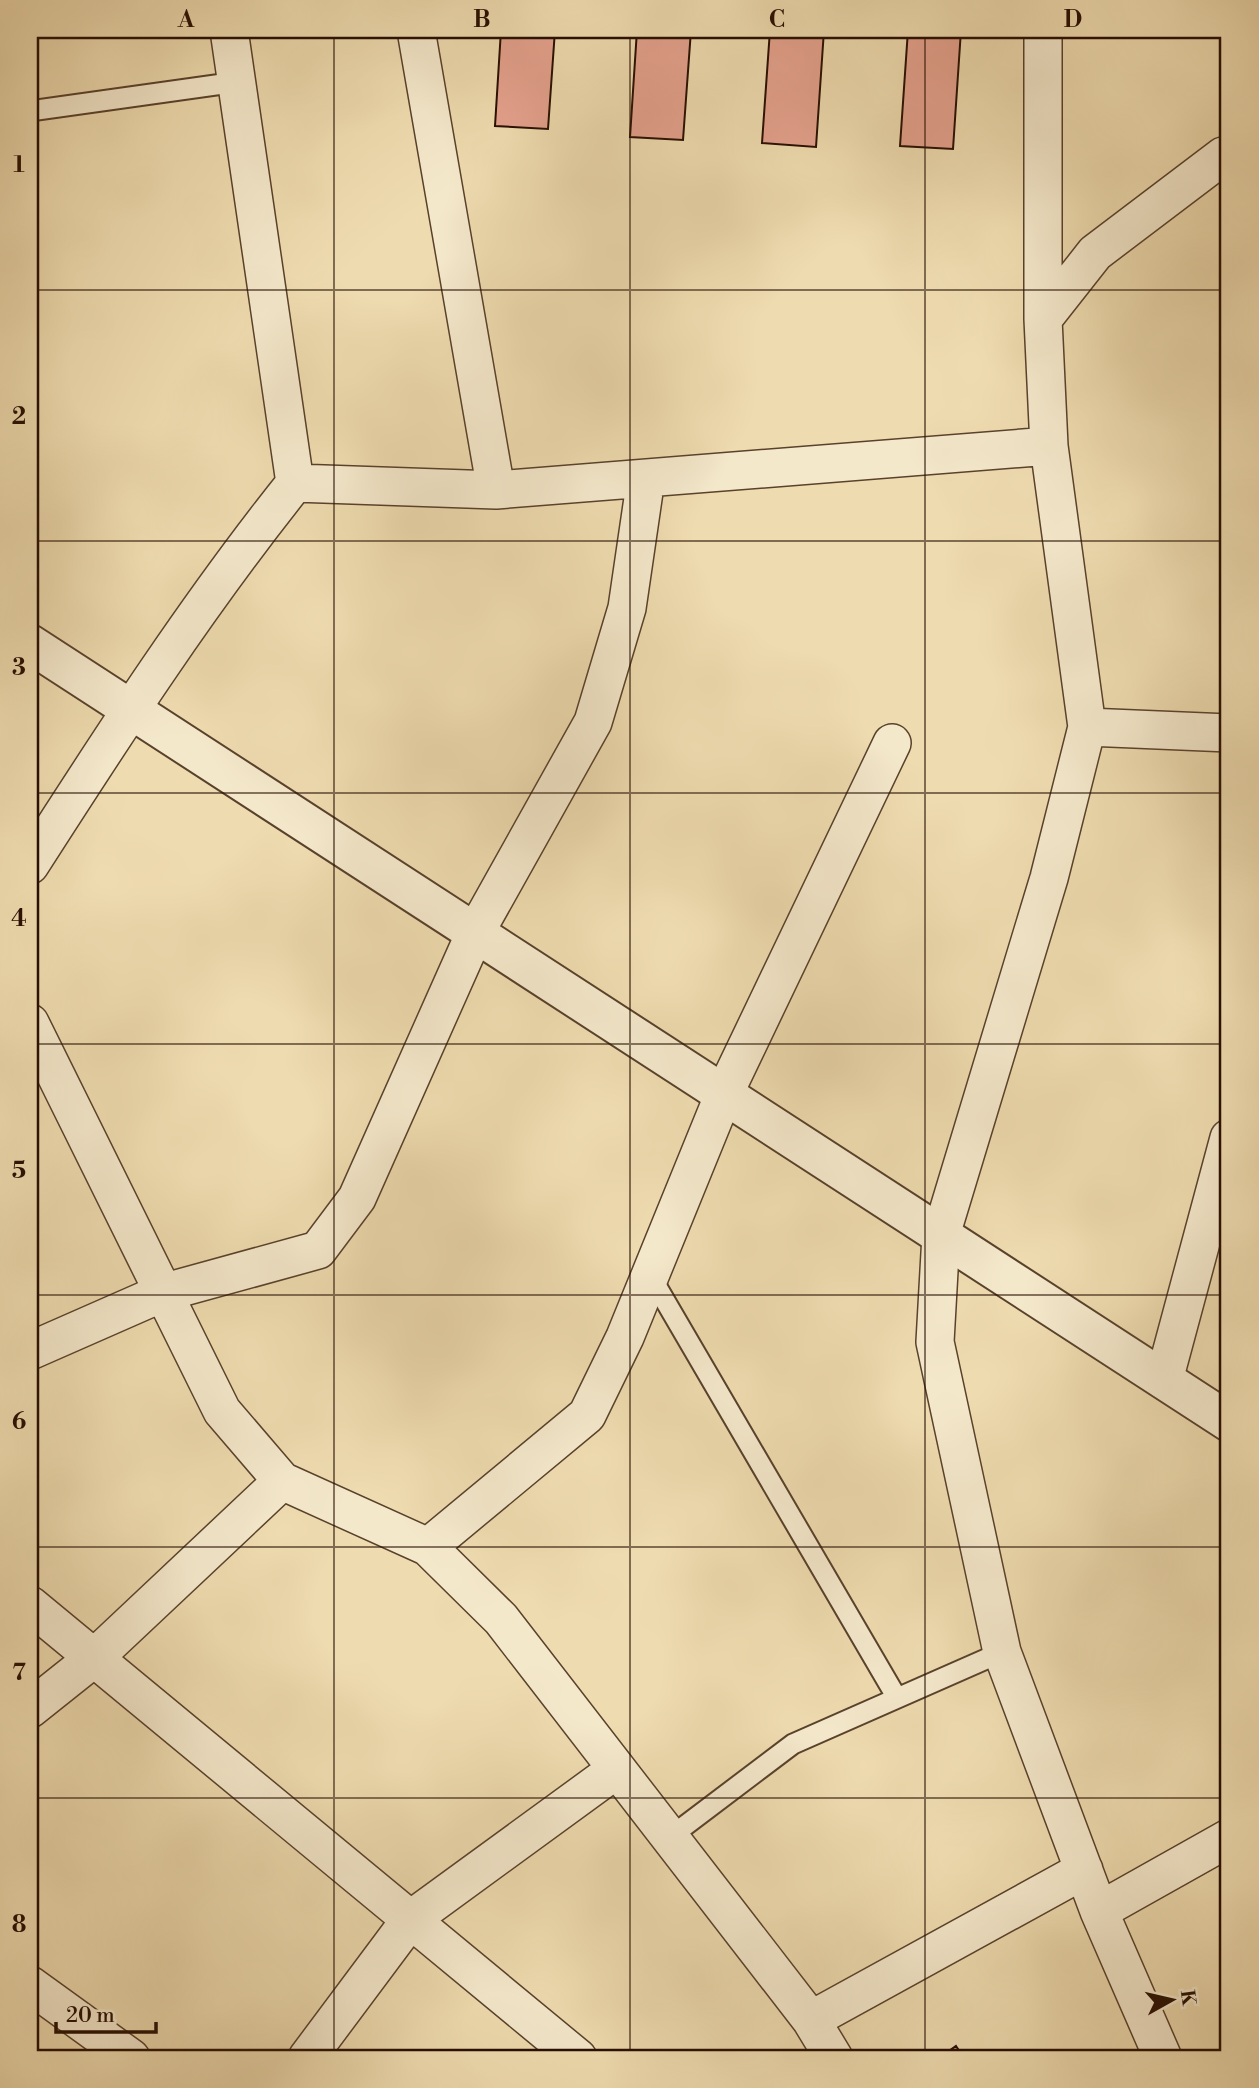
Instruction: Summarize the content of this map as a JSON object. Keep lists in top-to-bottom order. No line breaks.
{"scale_bar":"20 m","north":"right","grid":{"columns":["A","B","C","D"],"rows":["1","2","3","4","5","6","7","8"]}}
